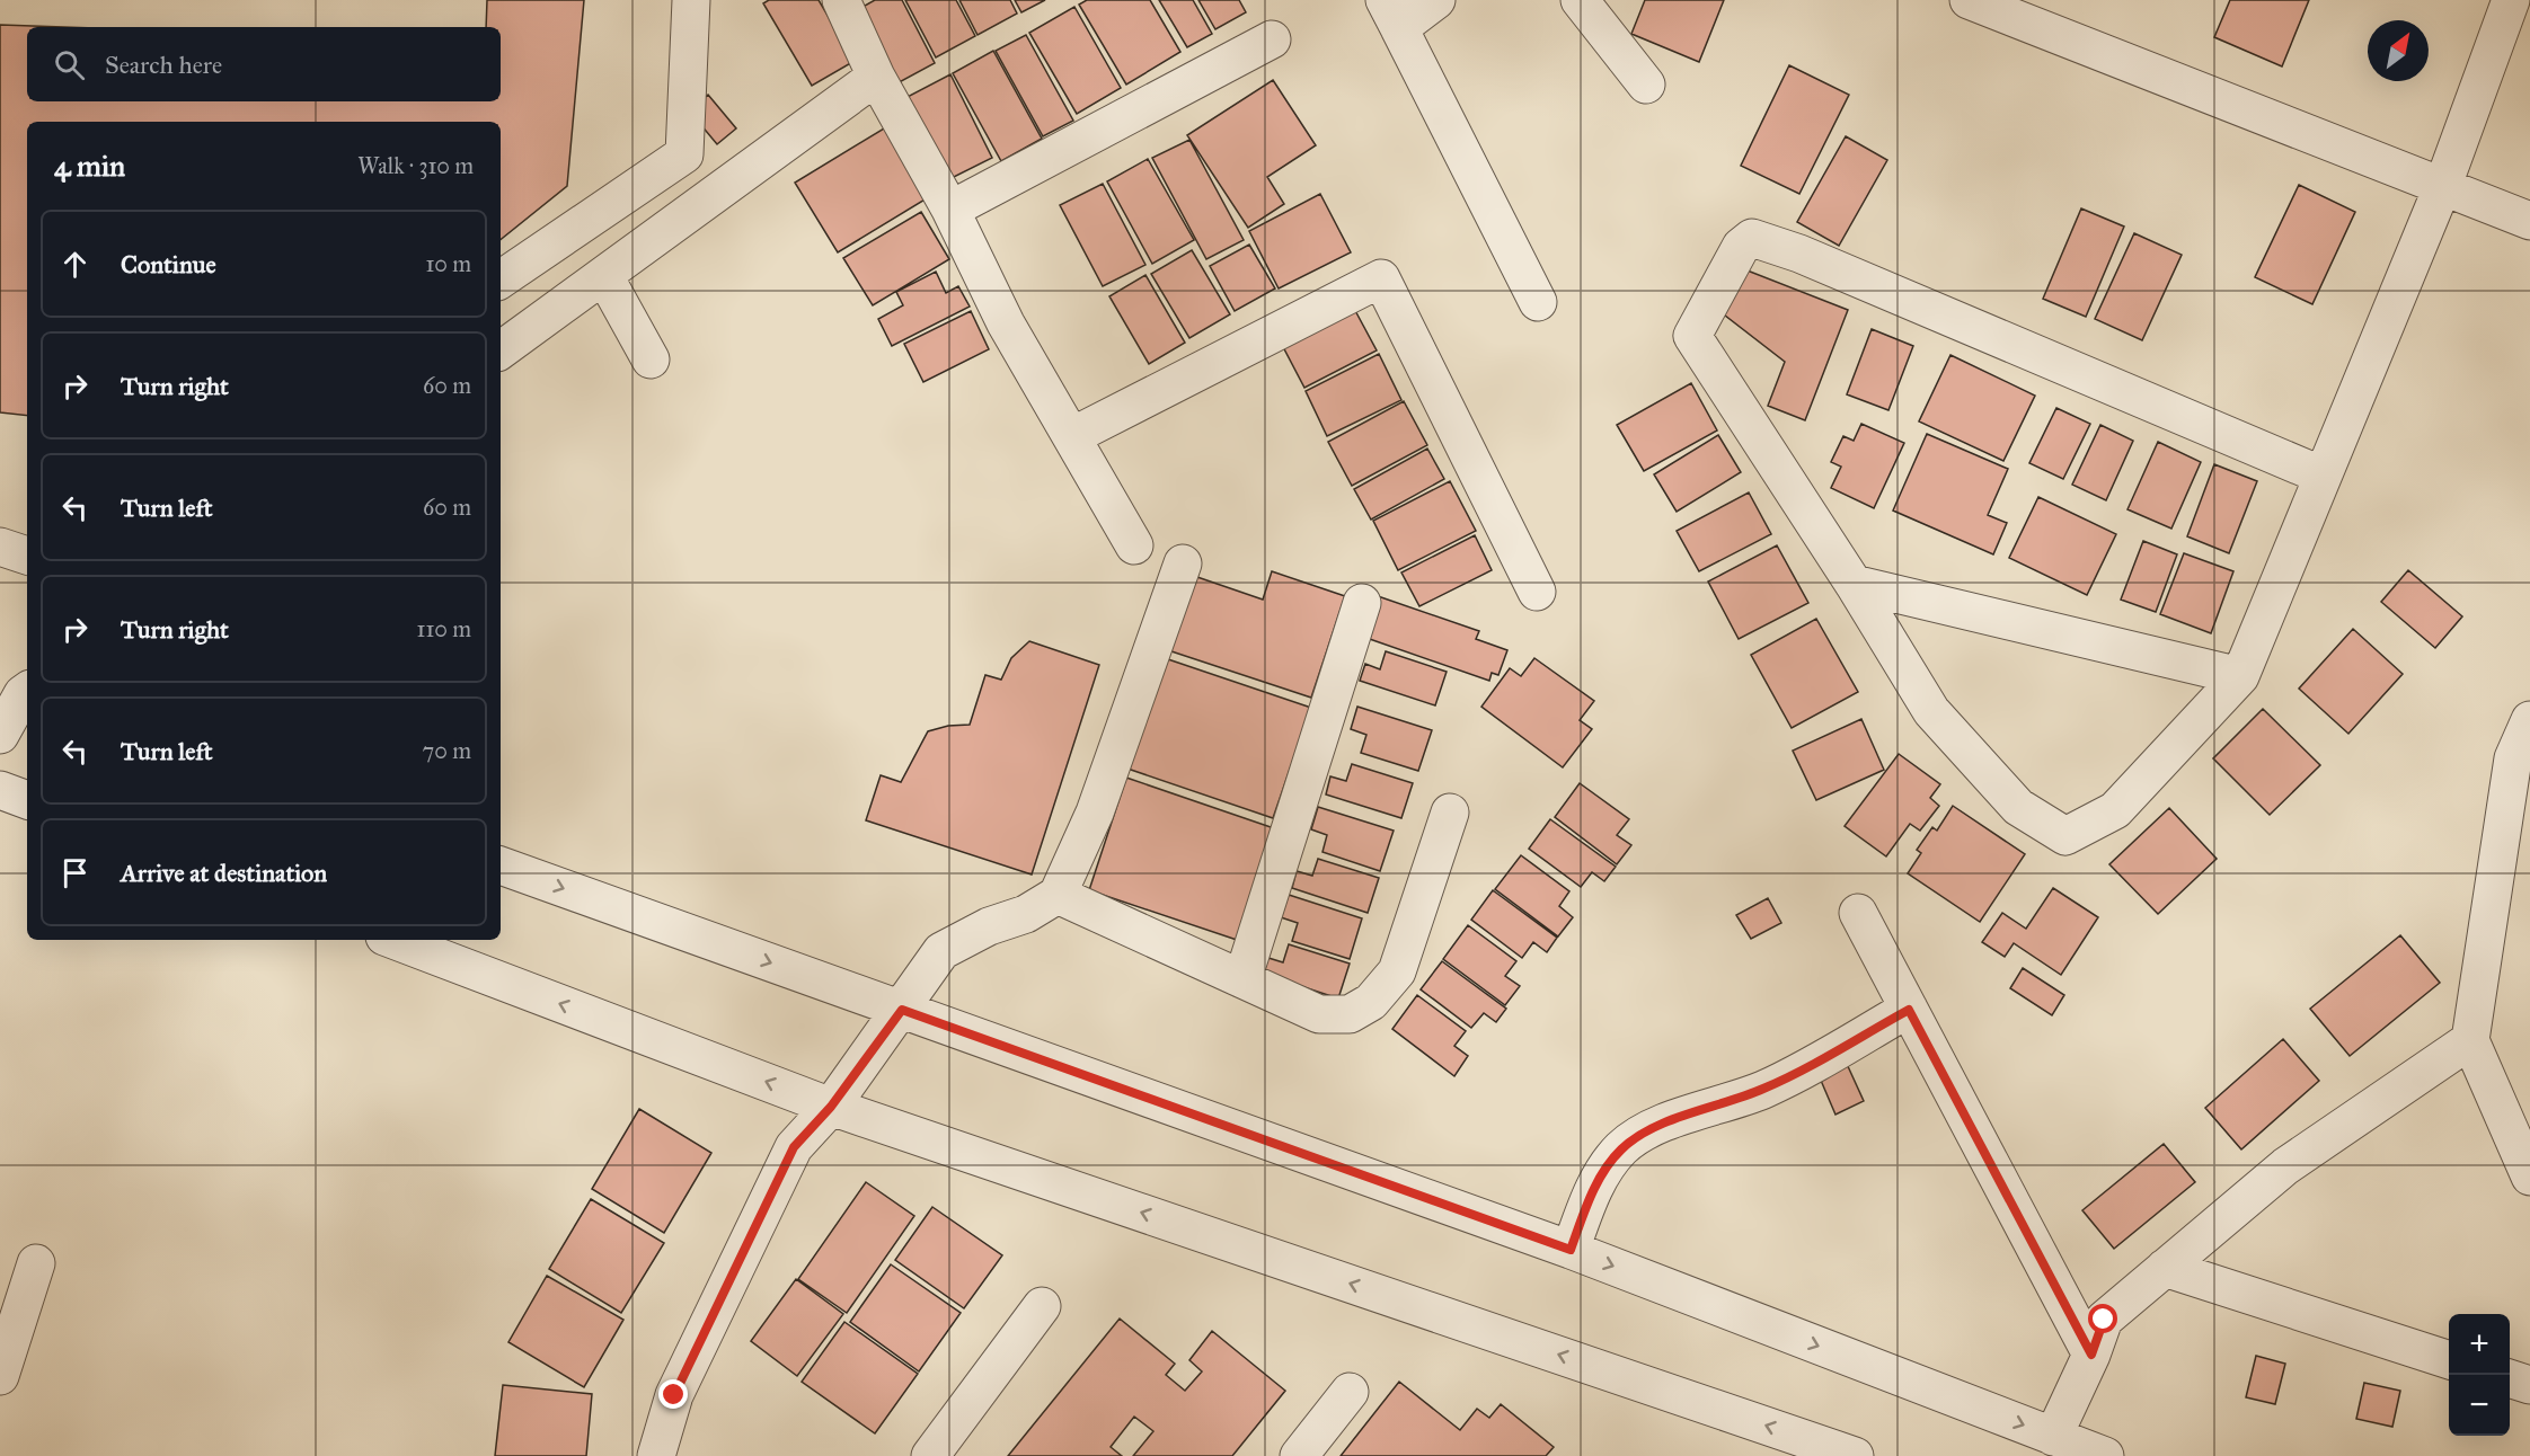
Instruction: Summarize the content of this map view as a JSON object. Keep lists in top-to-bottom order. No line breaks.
{"north":"top right","page":{"search":"Search here","heading":["4 min","Walk · 310 m"],"list":[["Continue","10 m"],["Turn right","60 m"],["Turn left","60 m"],["Turn right","110 m"],["Turn left","70 m"],"Arrive at destination"],"map_buttons":["+","−"]}}
